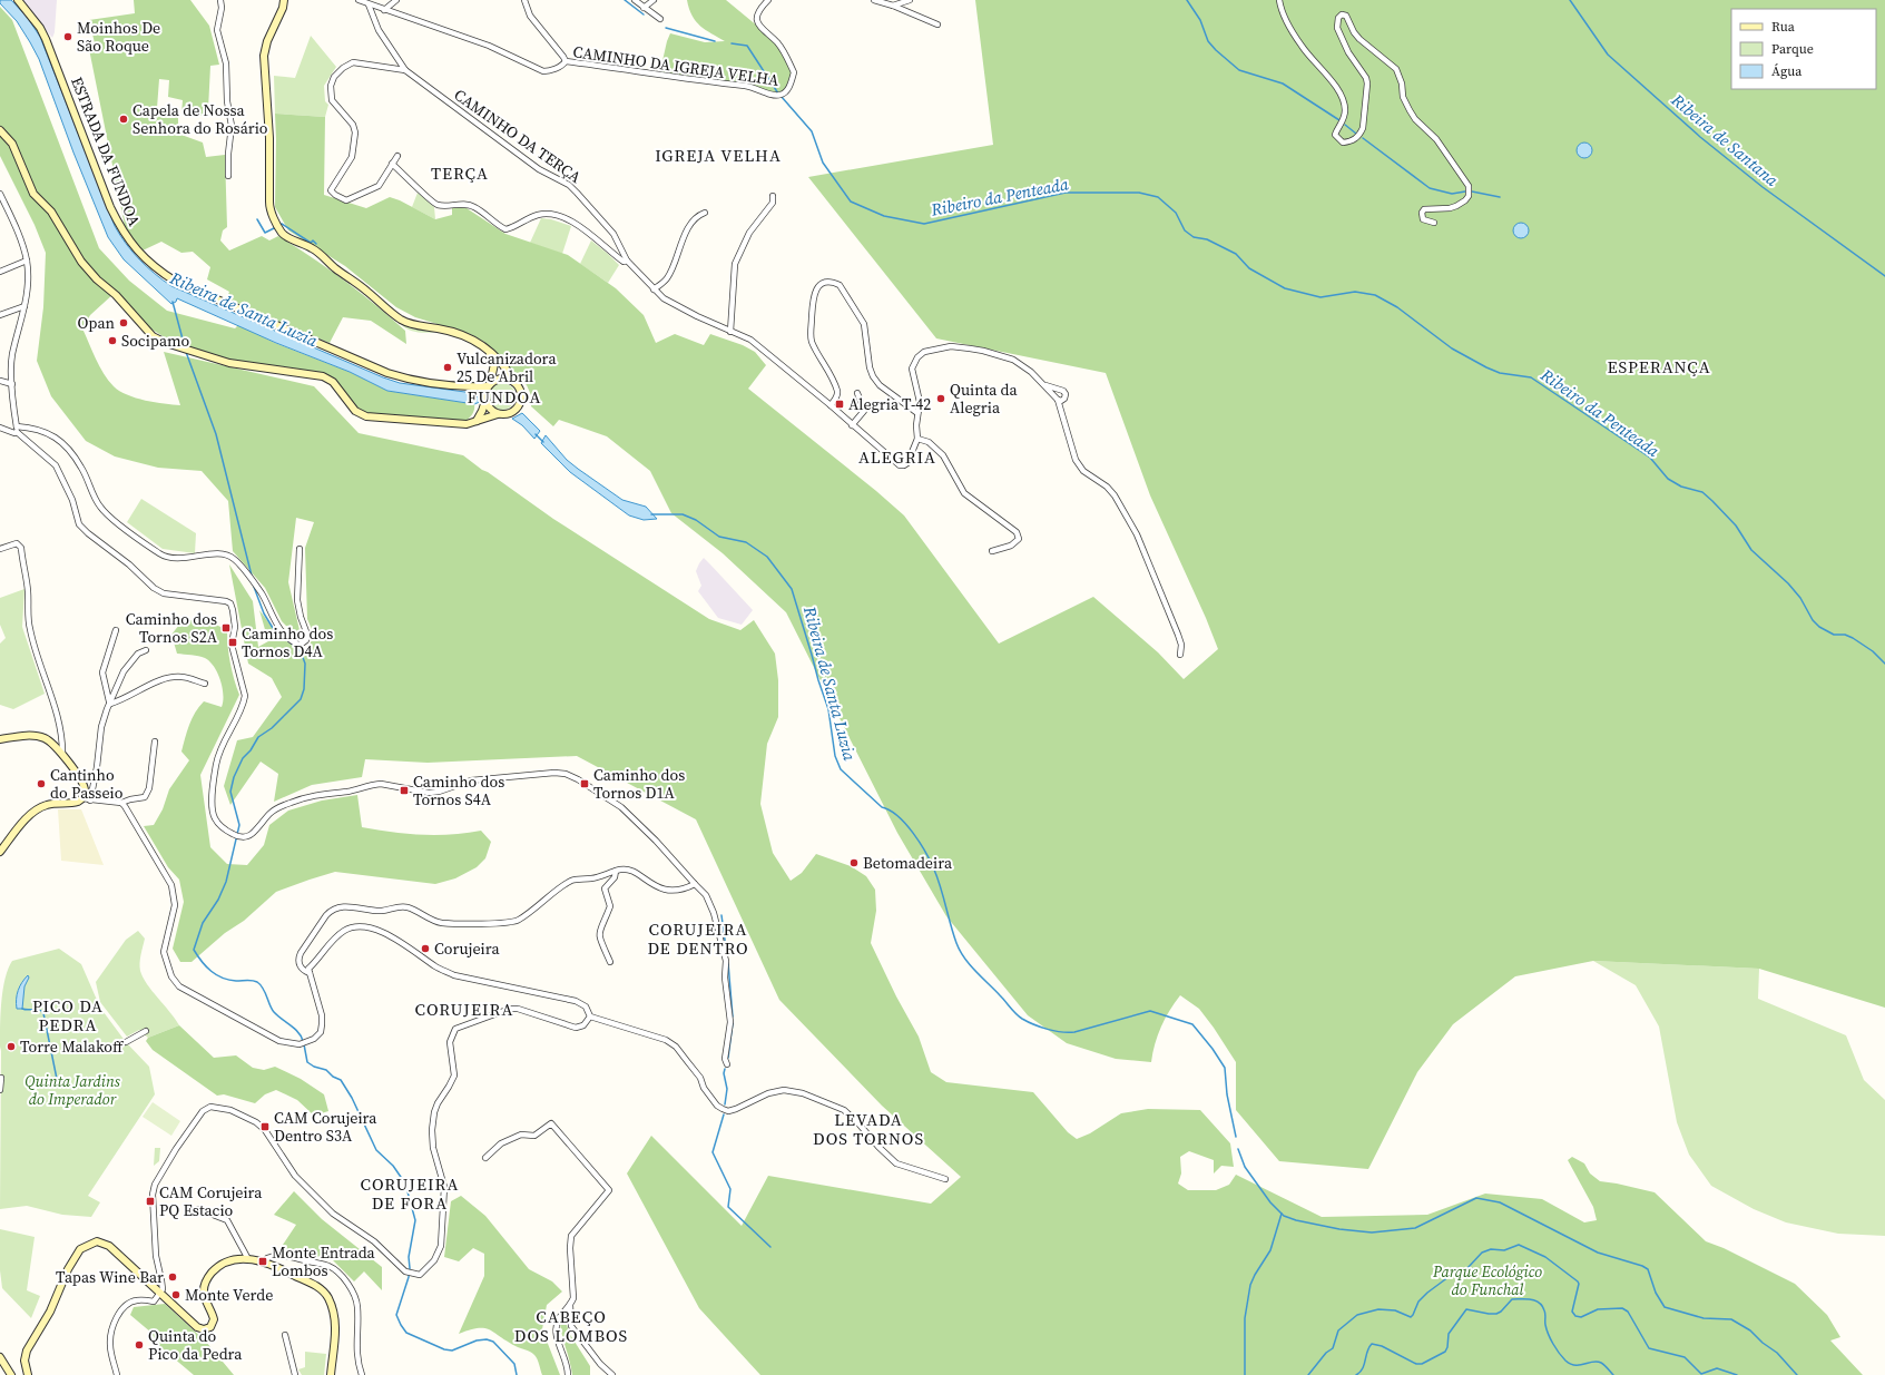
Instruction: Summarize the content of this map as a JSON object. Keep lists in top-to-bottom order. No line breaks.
{"streets":{"main road":["ESTRADA DA FUNDOA"],"street":["CAMINHO DA IGREJA VELHA","CAMINHO DA TERÇA"]},"crossings":[["CAMINHO DA IGREJA VELHA","CAMINHO DA TERÇA"]],"districts":["IGREJA VELHA","TERÇA","ESPERANÇA","FUNDOA","ALEGRIA","CORUJEIRA DE DENTRO","PICO DA PEDRA","CORUJEIRA","LEVADA DOS TORNOS","CORUJEIRA DE FORA","CABEÇO DOS LOMBOS"],"water":["Ribeira de Santana","Ribeiro da Penteada","Ribeira de Santa Luzia"],"parks":["Quinta Jardins do Imperador","Parque Ecológico do Funchal"],"places":{"other":["Moinhos De São Roque","Capela de Nossa Senhora do Rosário","Opan","Socipamo","Vulcanizadora 25 De Abril","Quinta da Alegria","Cantinho do Passeio","Betomadeira","Corujeira","Torre Malakoff","Tapas Wine Bar","Monte Verde","Quinta do Pico da Pedra"],"transit":["Alegria T-42","Caminho dos Tornos S2A","Caminho dos Tornos D4A","Caminho dos Tornos D1A","Caminho dos Tornos S4A","CAM Corujeira Dentro S3A","CAM Corujeira PQ Estacio","Monte Entrada Lombos"]},"legend":["Rua","Parque","Água"]}
